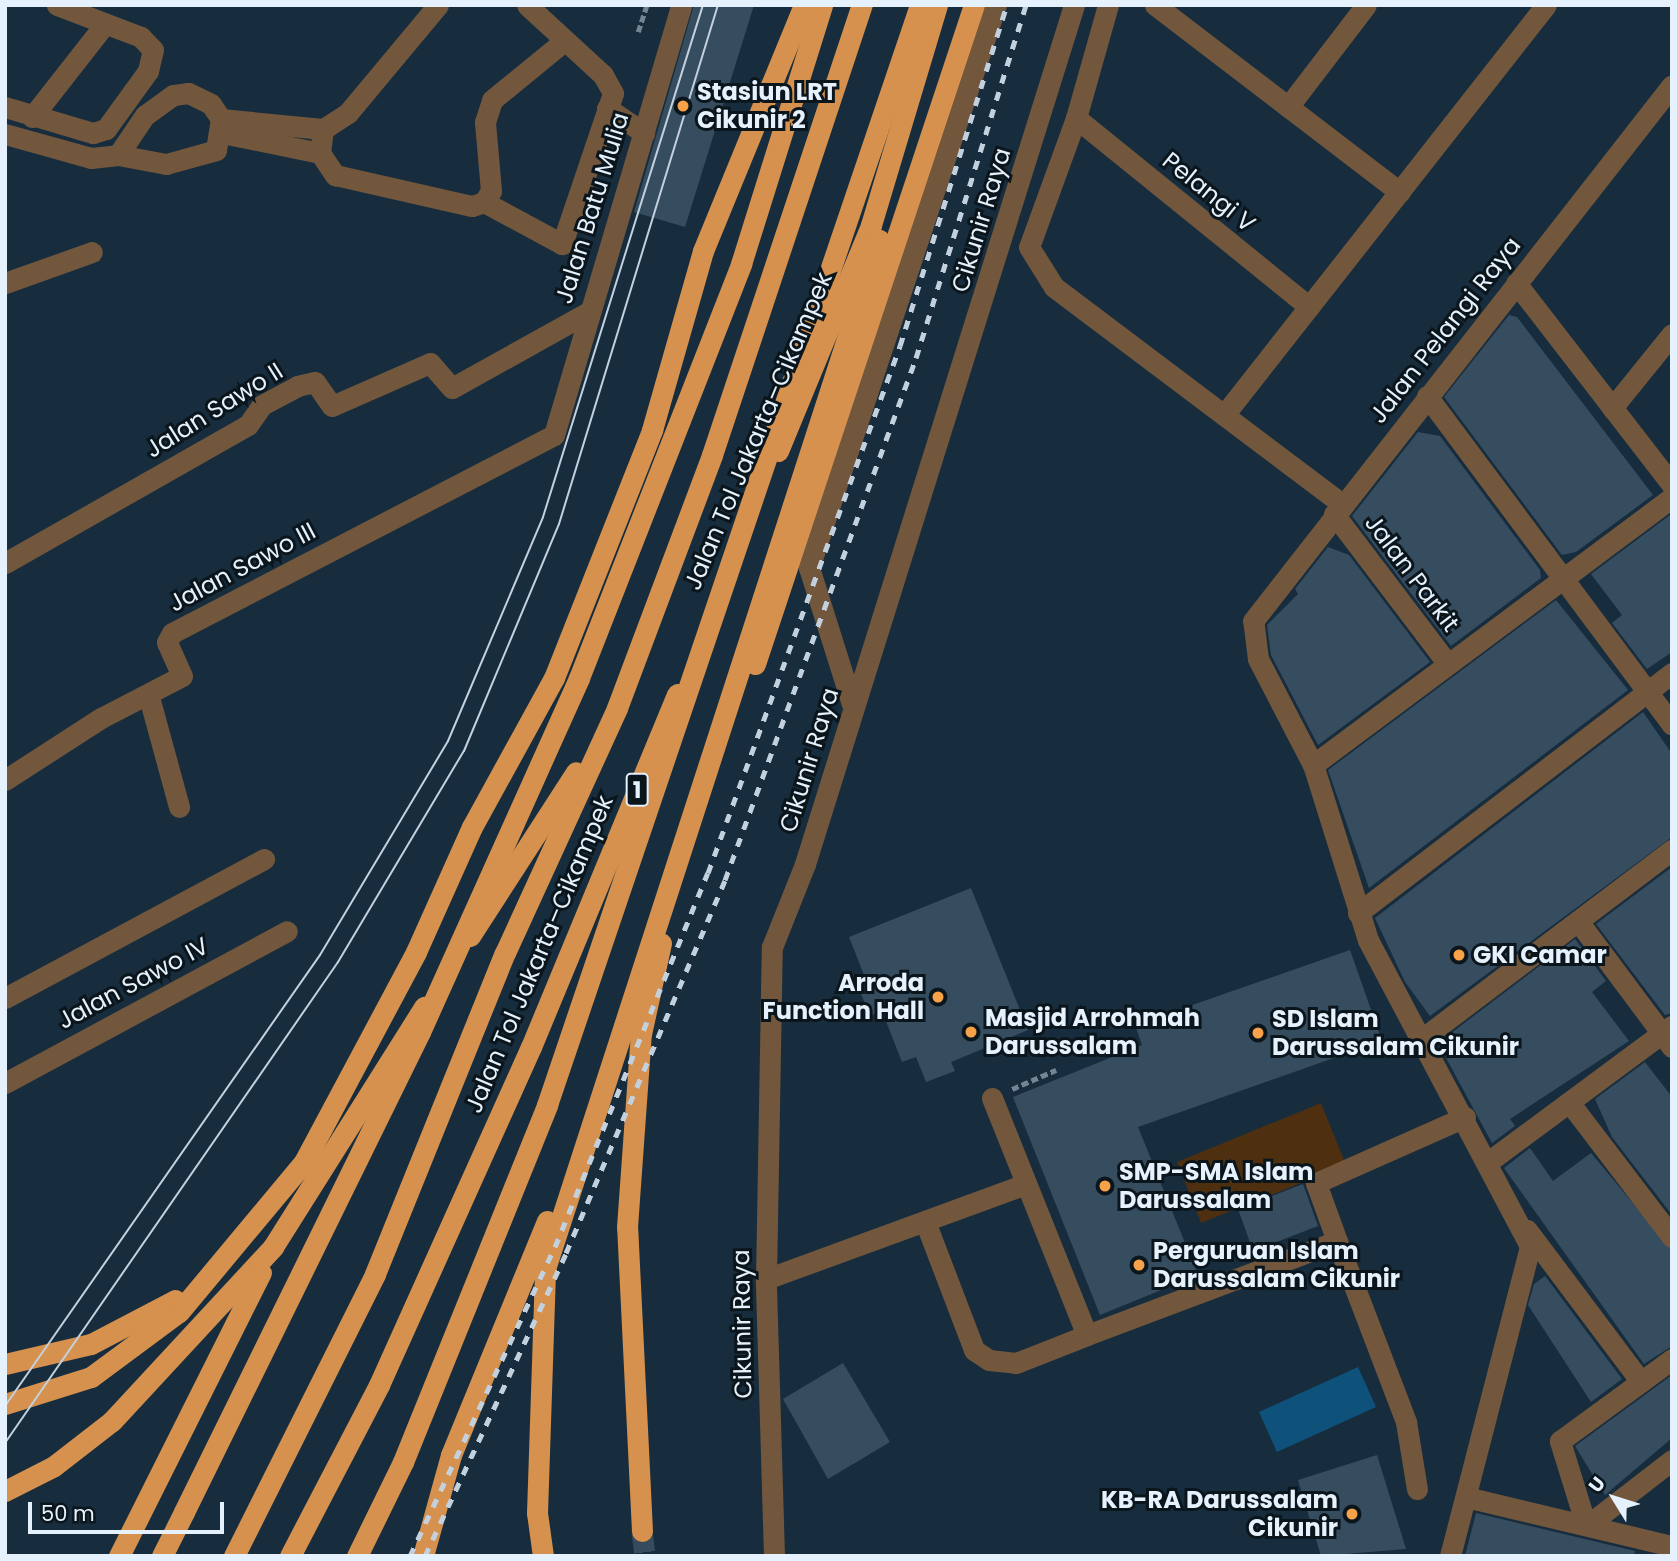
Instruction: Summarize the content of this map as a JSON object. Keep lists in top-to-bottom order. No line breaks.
{"streets":{"highway":["Jalan Tol Jakarta–Cikampek","1"],"street":["Pelangi V","Jalan Batu Mulia","Cikunir Raya","Jalan Pelangi Raya","Jalan Sawo II","Jalan Sawo III","Jalan Parkit","Jalan Sawo IV"]},"crossings":[["Pelangi V","Jalan Parkit"],["Jalan Batu Mulia","Jalan Sawo II"],["Jalan Batu Mulia","Jalan Sawo III"],["Jalan Pelangi Raya","Jalan Parkit"]],"places":["Stasiun LRT Cikunir 2","GKI Camar","Arroda Function Hall","Masjid Arrohmah Darussalam","SD Islam Darussalam Cikunir","SMP-SMA Islam Darussalam","Perguruan Islam Darussalam Cikunir","KB-RA Darussalam Cikunir"],"scale_bar":"50 m","north":"top left"}
